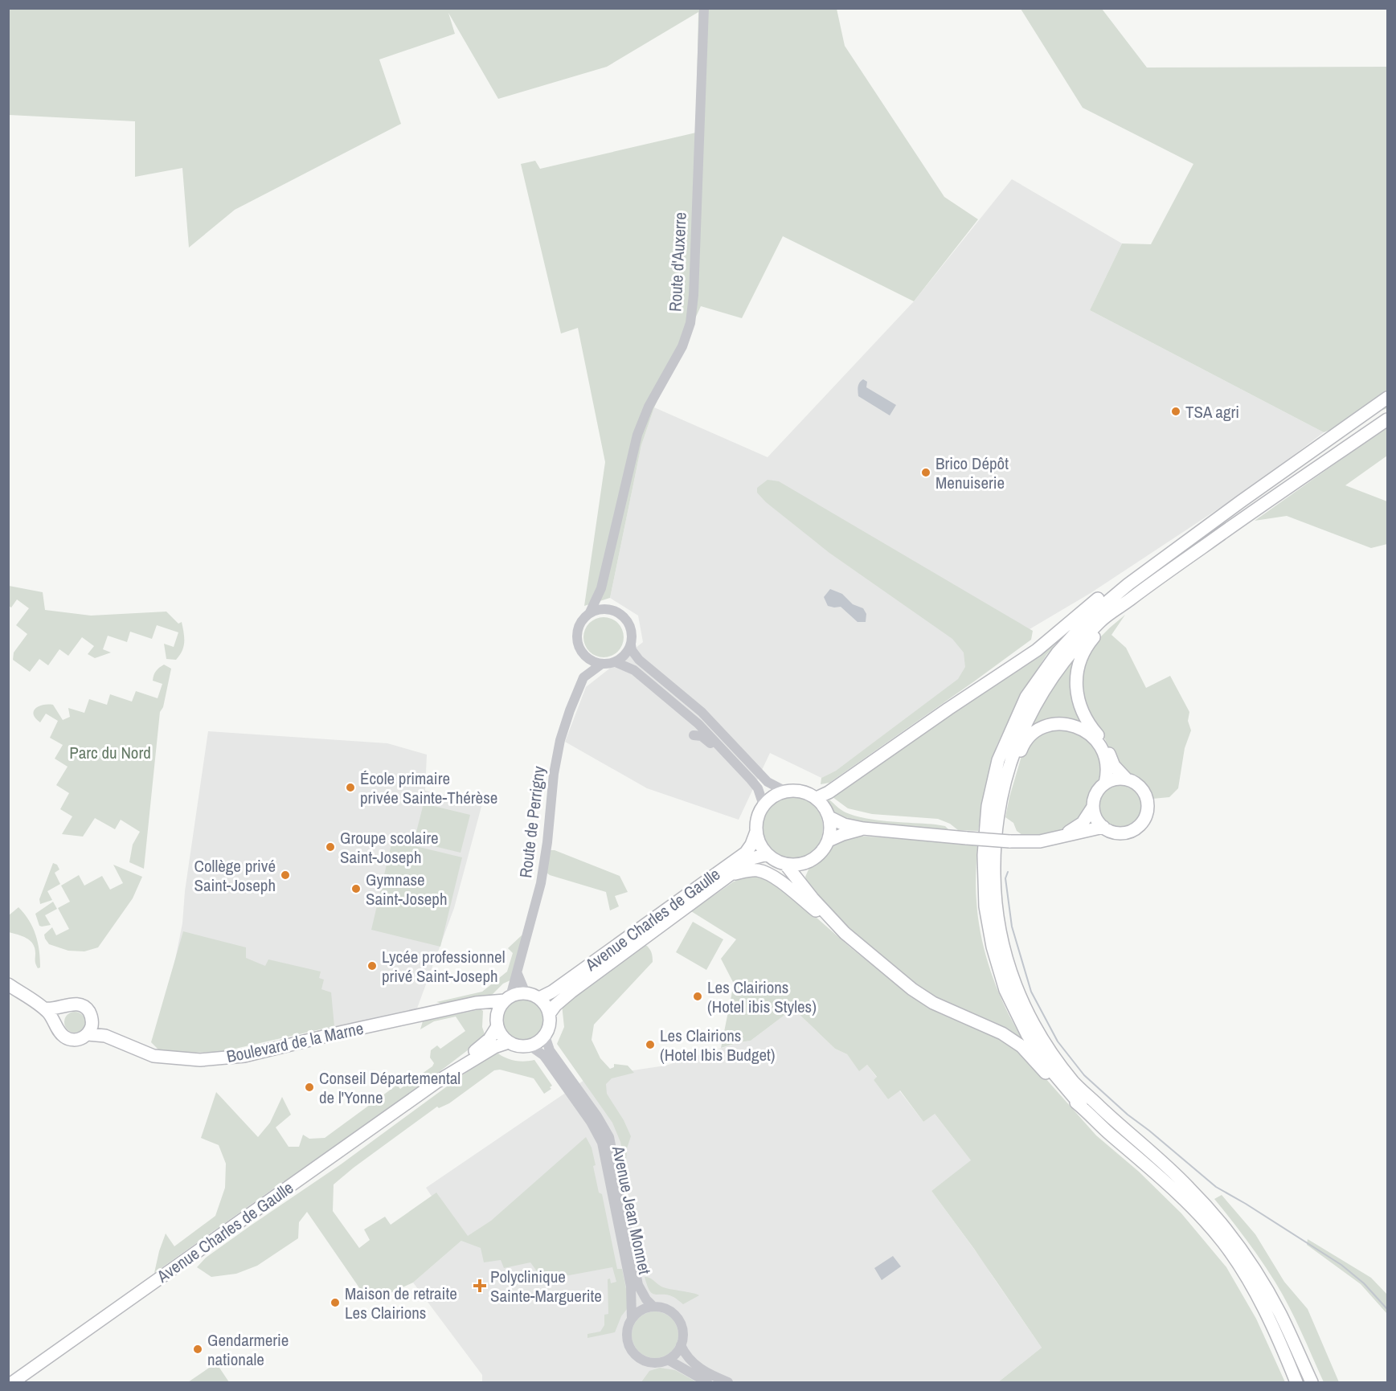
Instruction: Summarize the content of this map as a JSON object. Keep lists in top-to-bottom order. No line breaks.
{"streets":{"main road":["Avenue Charles de Gaulle","Boulevard de la Marne"],"street":["Route d'Auxerre","Route de Perrigny","Avenue Jean Monnet"]},"crossings":[["Route d'Auxerre","Route de Perrigny"],["Route de Perrigny","Avenue Charles de Gaulle"],["Route de Perrigny","Boulevard de la Marne"],["Route de Perrigny","Avenue Jean Monnet"],["Avenue Charles de Gaulle","Boulevard de la Marne"],["Avenue Charles de Gaulle","Avenue Jean Monnet"],["Boulevard de la Marne","Avenue Jean Monnet"]],"parks":["Parc du Nord"],"places":{"other":["TSA agri","Brico Dépôt Menuiserie","École primaire privée Sainte-Thérèse","Groupe scolaire Saint-Joseph","Collège privé Saint-Joseph","Gymnase Saint-Joseph","Lycée professionnel privé Saint-Joseph","Les Clairions (Hotel ibis Styles)","Les Clairions (Hotel Ibis Budget)","Conseil Départemental de l'Yonne","Maison de retraite Les Clairions","Gendarmerie nationale"],"health":["Polyclinique Sainte-Marguerite"]}}
